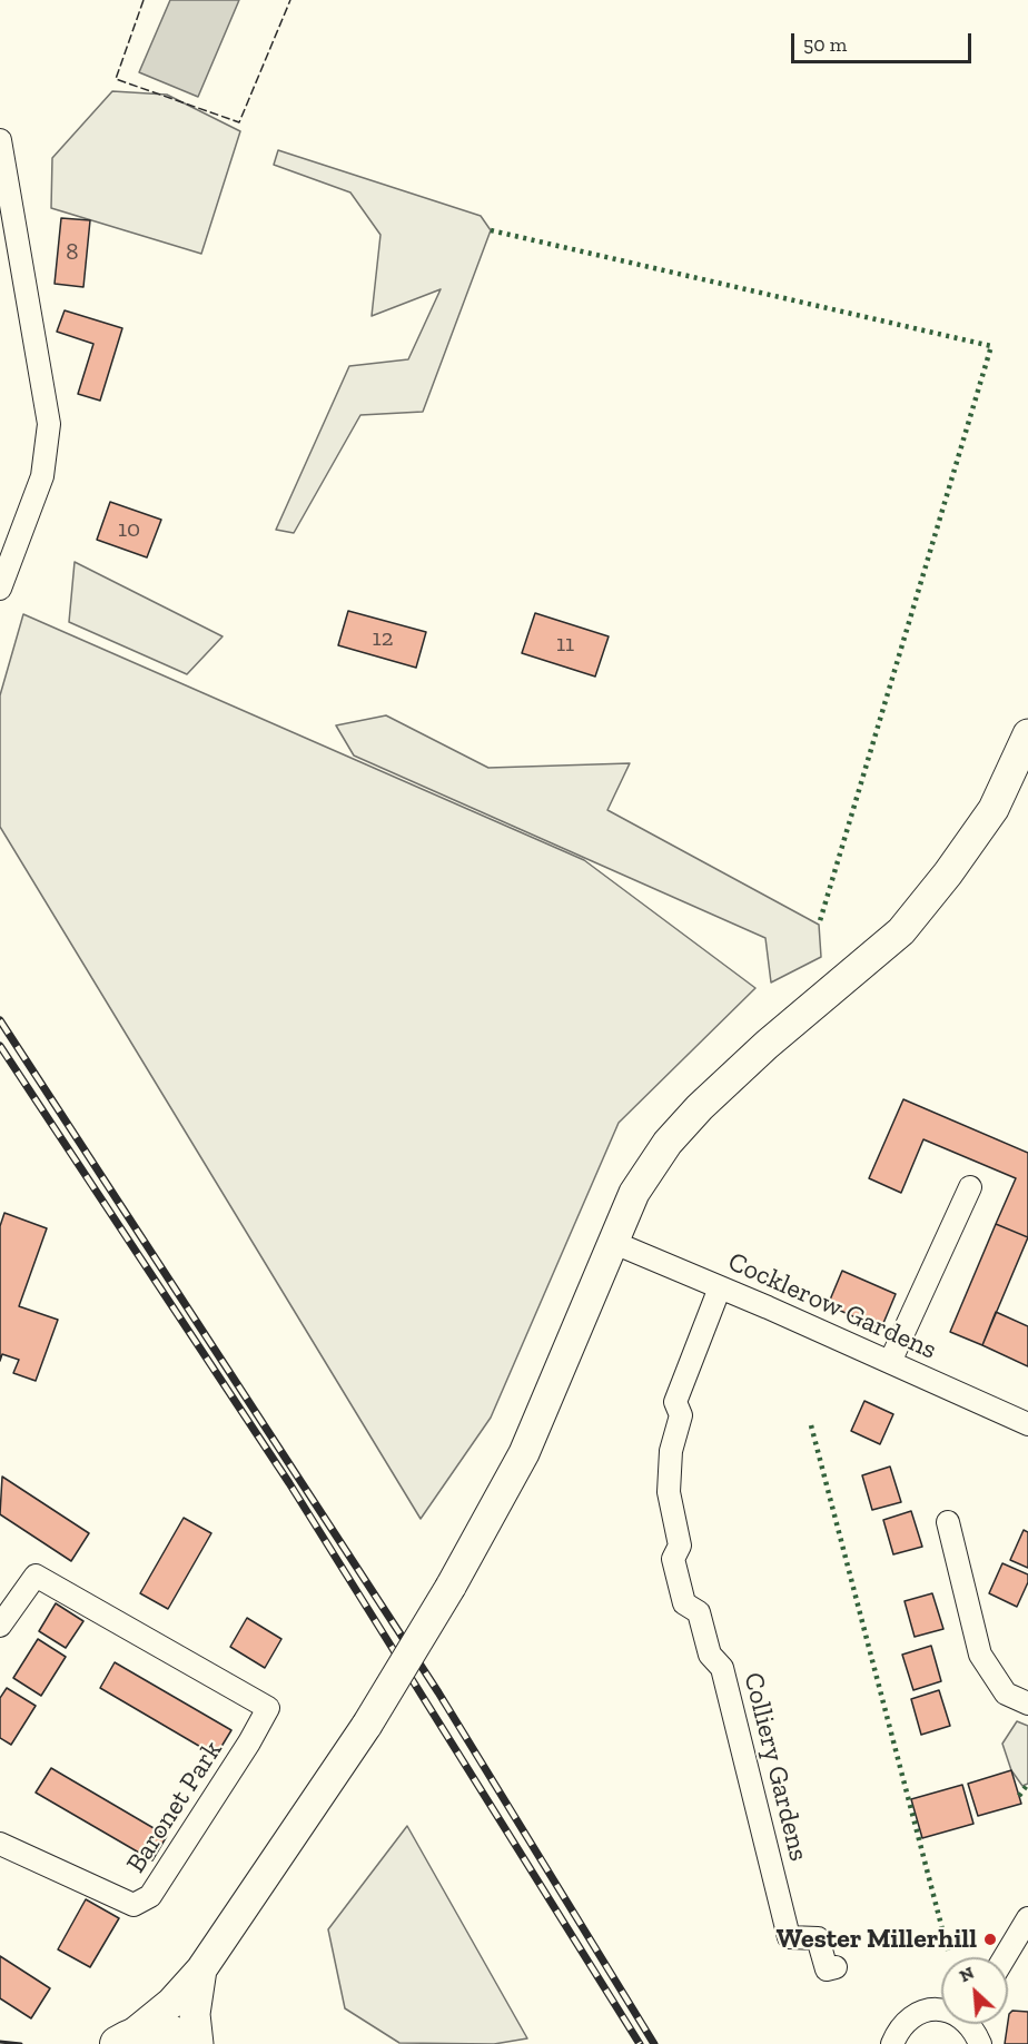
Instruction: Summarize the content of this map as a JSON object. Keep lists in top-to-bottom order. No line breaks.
{"streets":{"street":["Cocklerow Gardens","Colliery Gardens","Baronet Park"]},"crossings":[["Cocklerow Gardens","Colliery Gardens"]],"places":["Wester Millerhill"],"house_numbers":["8","10","12","11"],"scale_bar":"50 m","north":"top left"}
